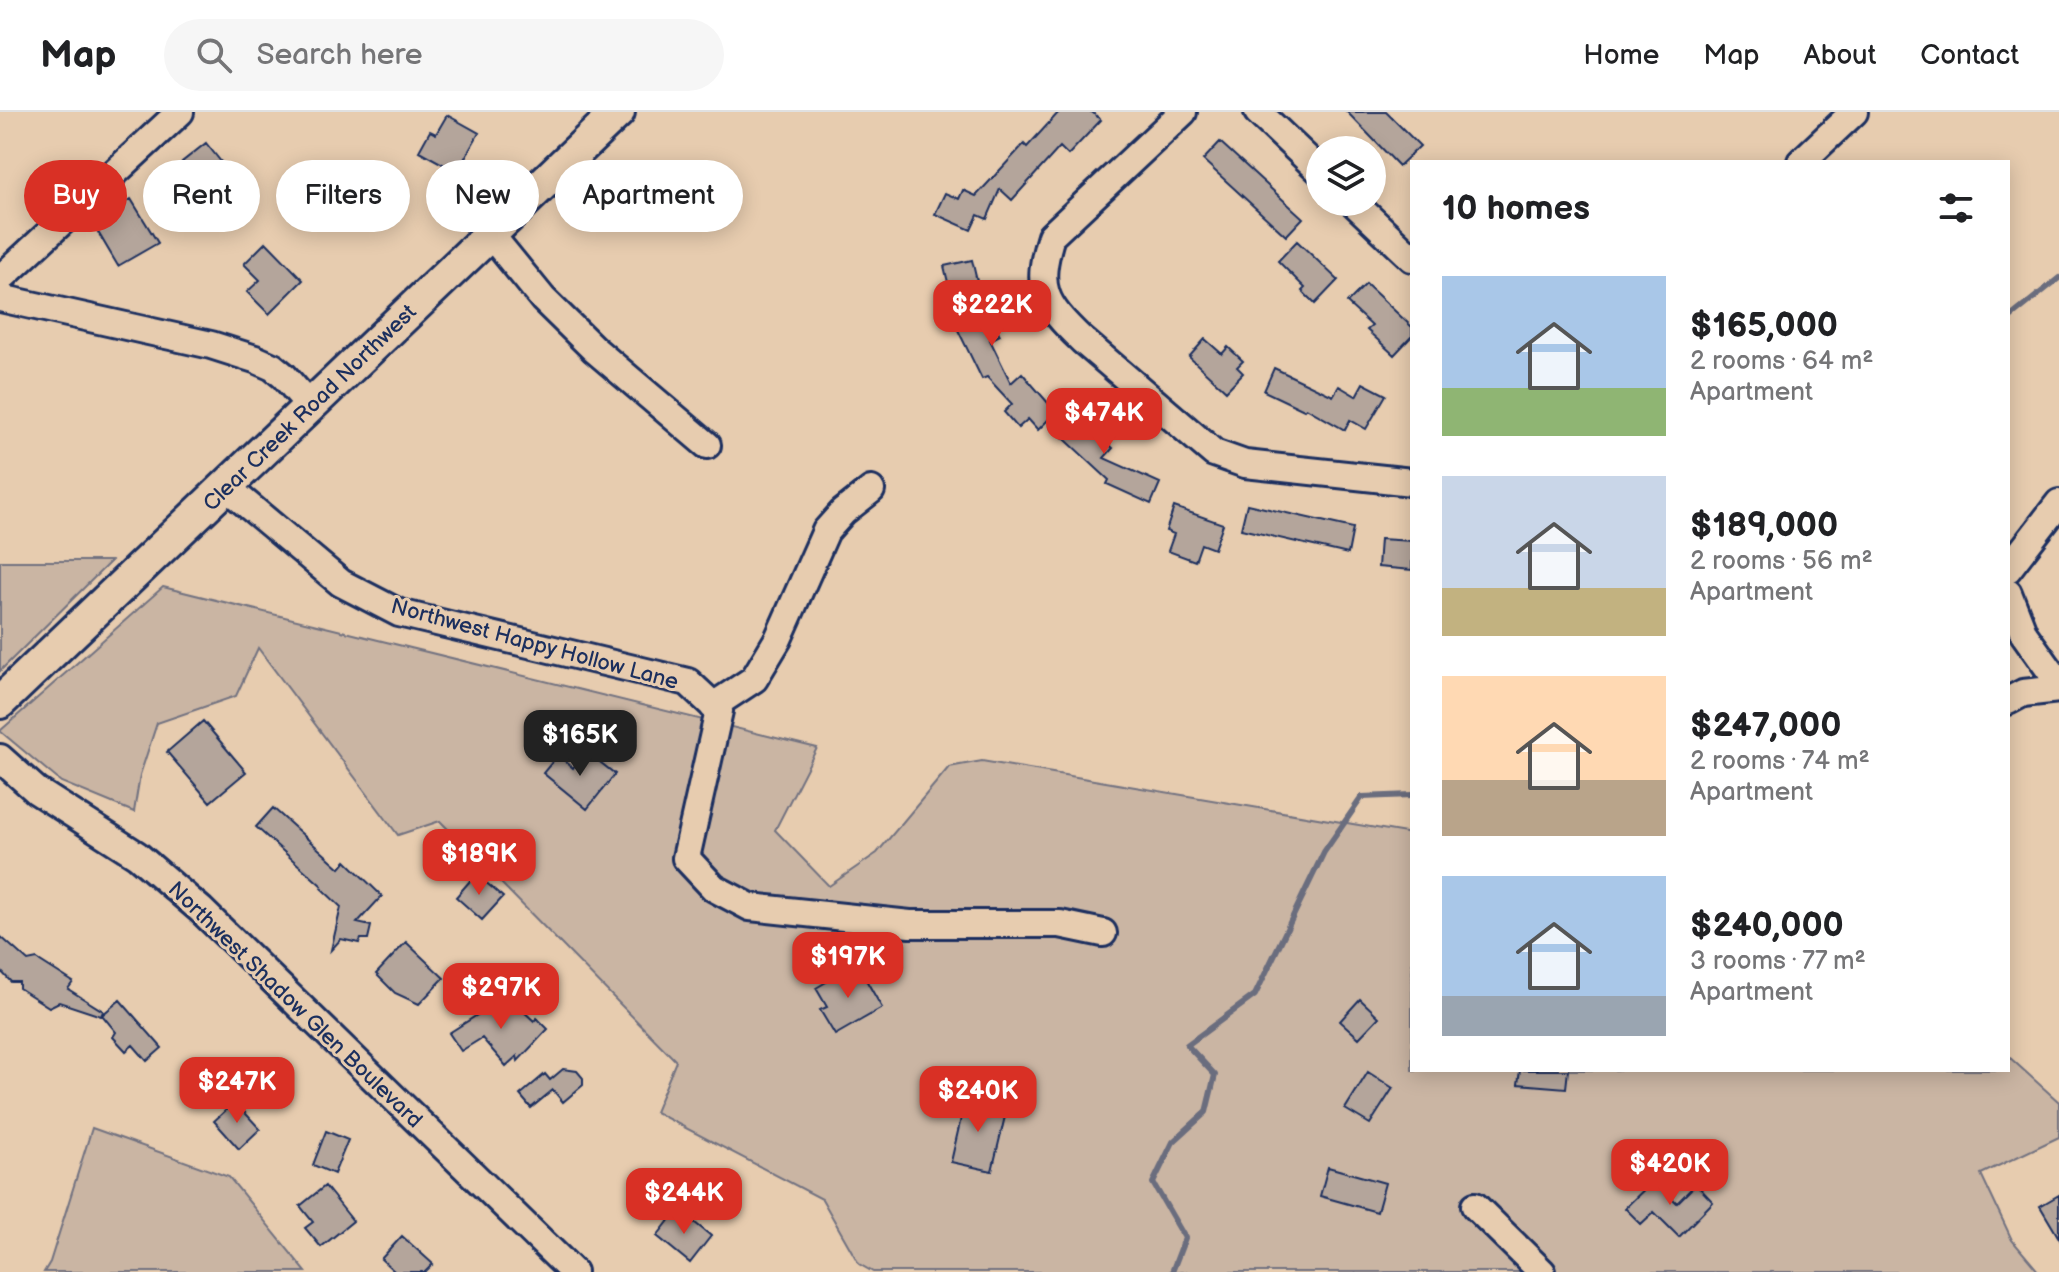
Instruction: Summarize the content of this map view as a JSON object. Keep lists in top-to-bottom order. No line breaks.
{"streets":{"main road":["Clear Creek Road Northwest"],"street":["Northwest Happy Hollow Lane","Northwest Shadow Glen Boulevard"]},"crossings":[["Clear Creek Road Northwest","Northwest Happy Hollow Lane"]],"page":{"header":"Map","search":"Search here","nav":["Home","Map","About","Contact"],"chip":["Buy","Rent","Filters","New","Apartment"],"heading":"10 homes","list":[{"name":"$165,000","note":"2 rooms · 64 m² · Apartment"},{"name":"$189,000","note":"2 rooms · 56 m² · Apartment"},{"name":"$247,000","note":"2 rooms · 74 m² · Apartment"},{"name":"$240,000","note":"3 rooms · 77 m² · Apartment"}],"price":["$222K","$474K","$165K","$189K","$197K","$297K","$247K","$240K","$420K","$244K"]}}
